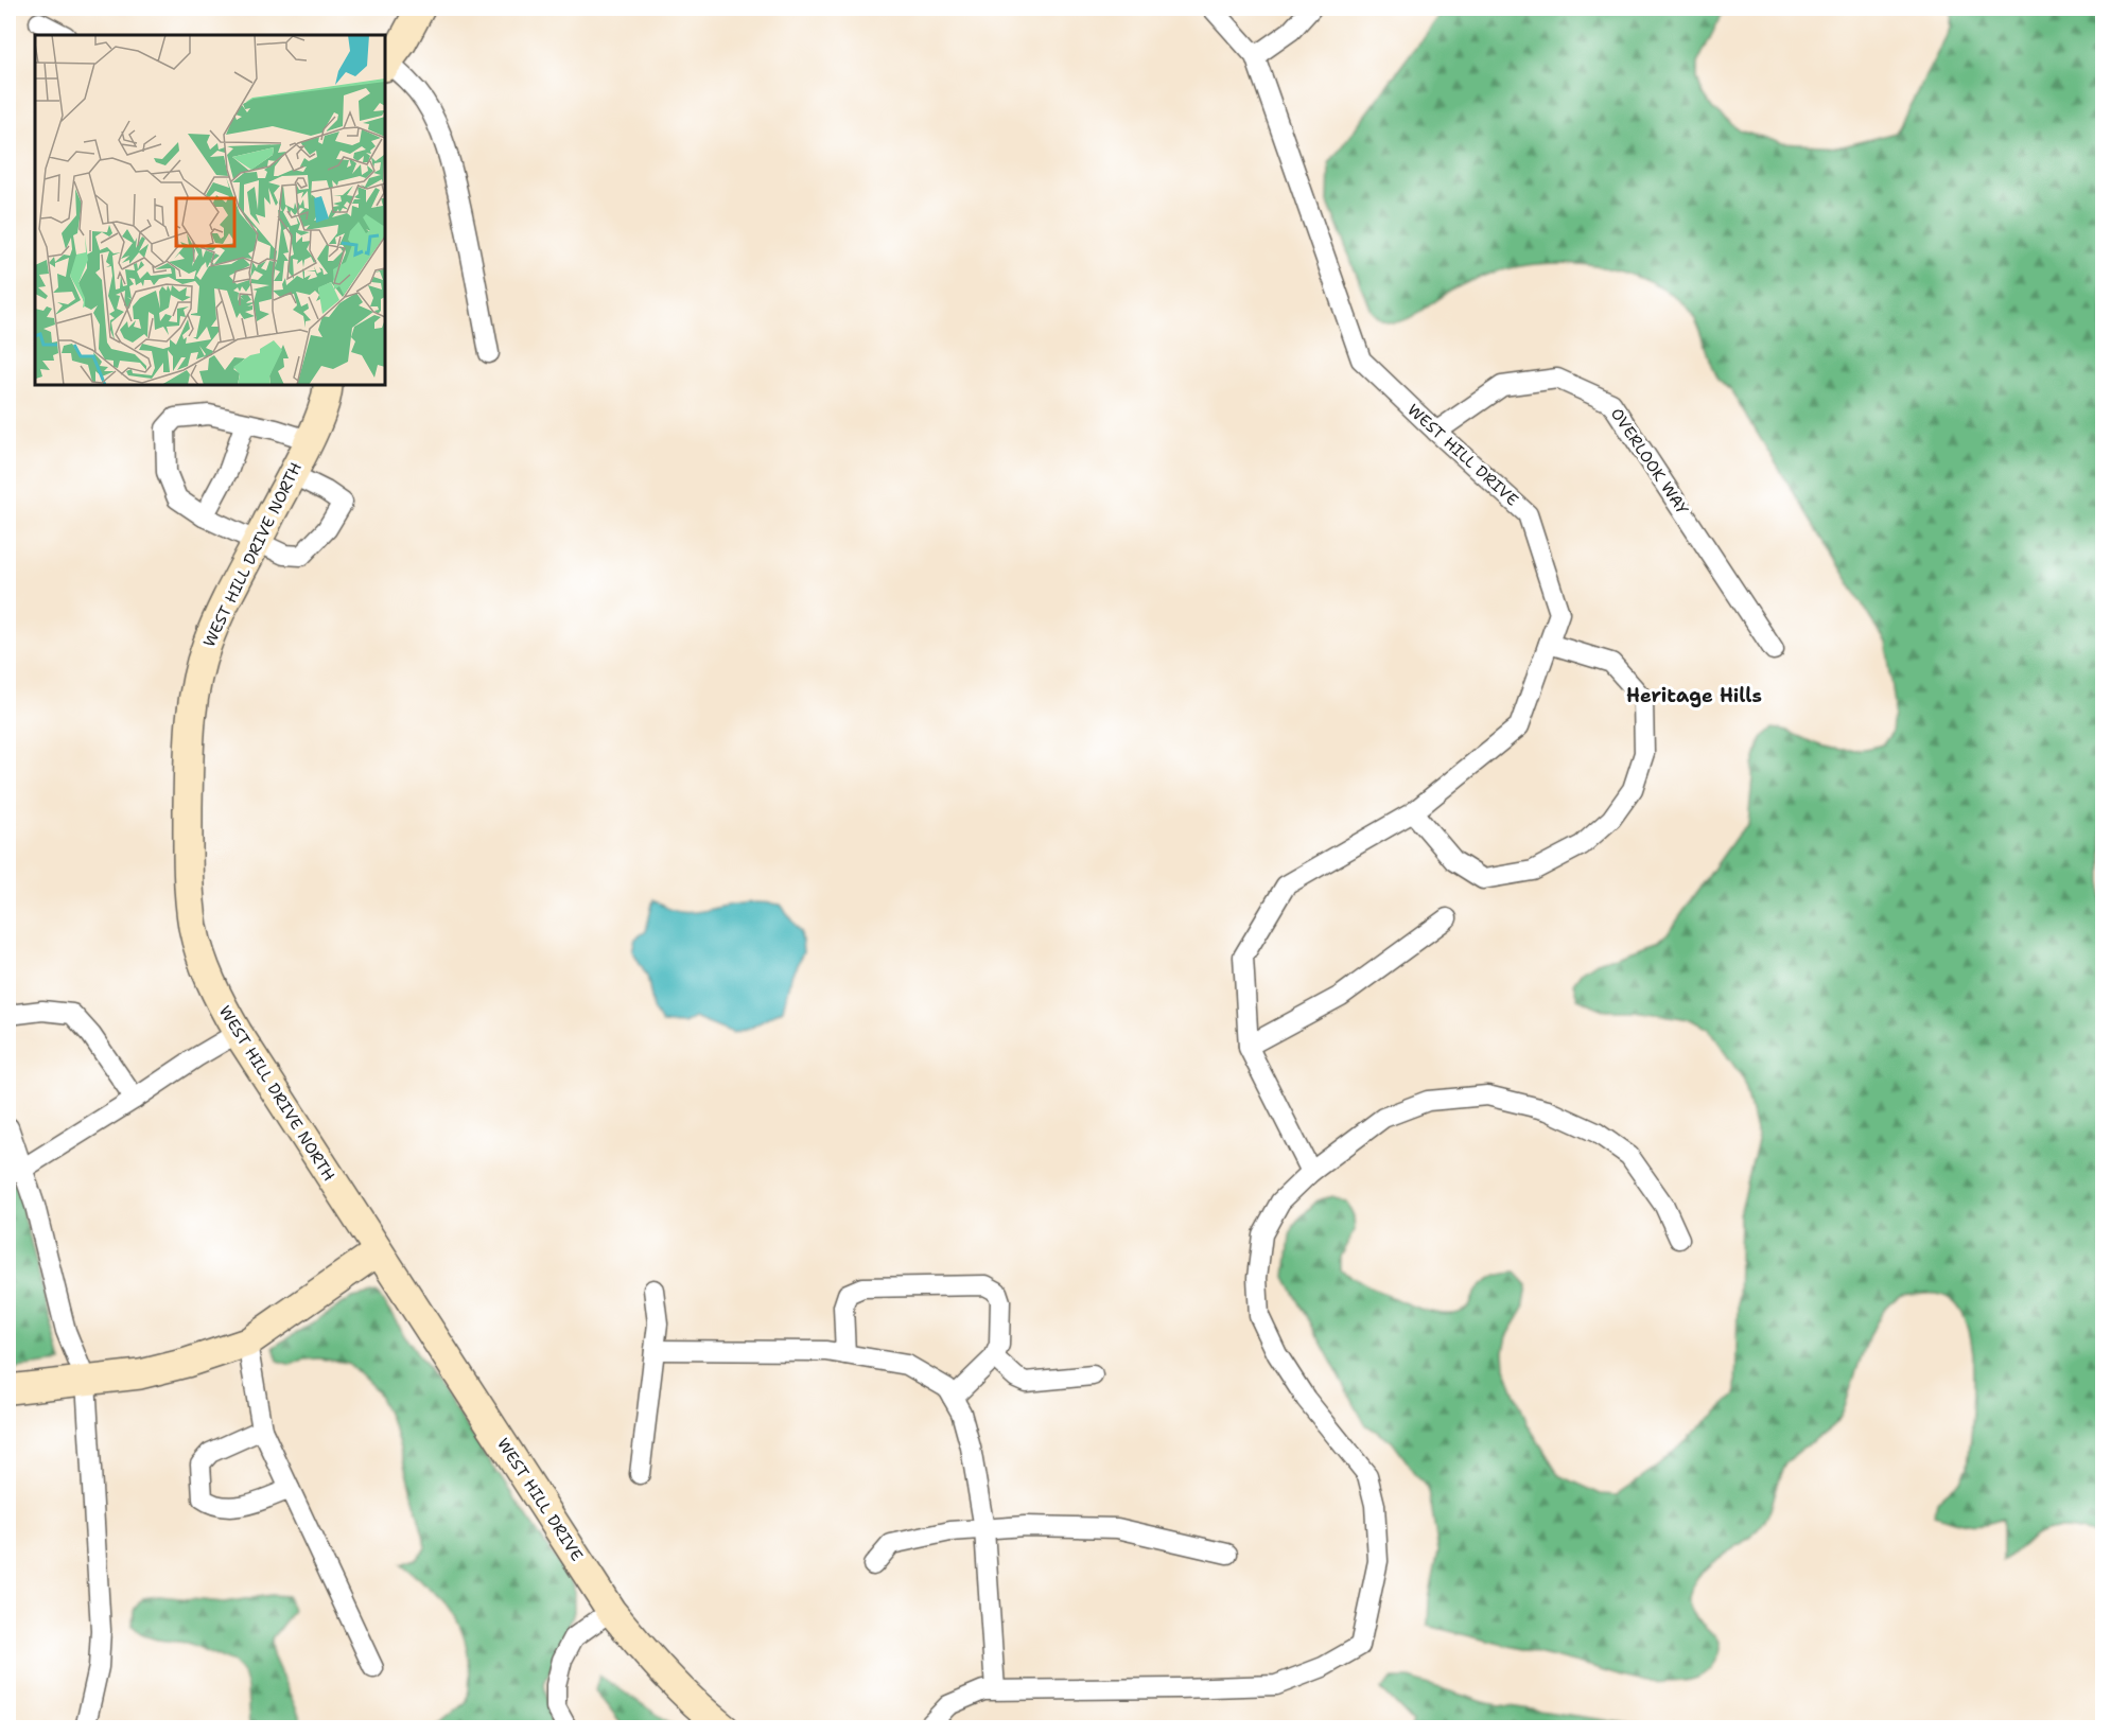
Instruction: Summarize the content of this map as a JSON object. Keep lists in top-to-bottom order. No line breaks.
{"streets":{"street":["WEST HILL DRIVE","OVERLOOK WAY","WEST HILL DRIVE NORTH"]},"crossings":[["WEST HILL DRIVE","OVERLOOK WAY"],["WEST HILL DRIVE","WEST HILL DRIVE NORTH"]],"districts":["Heritage Hills"]}
